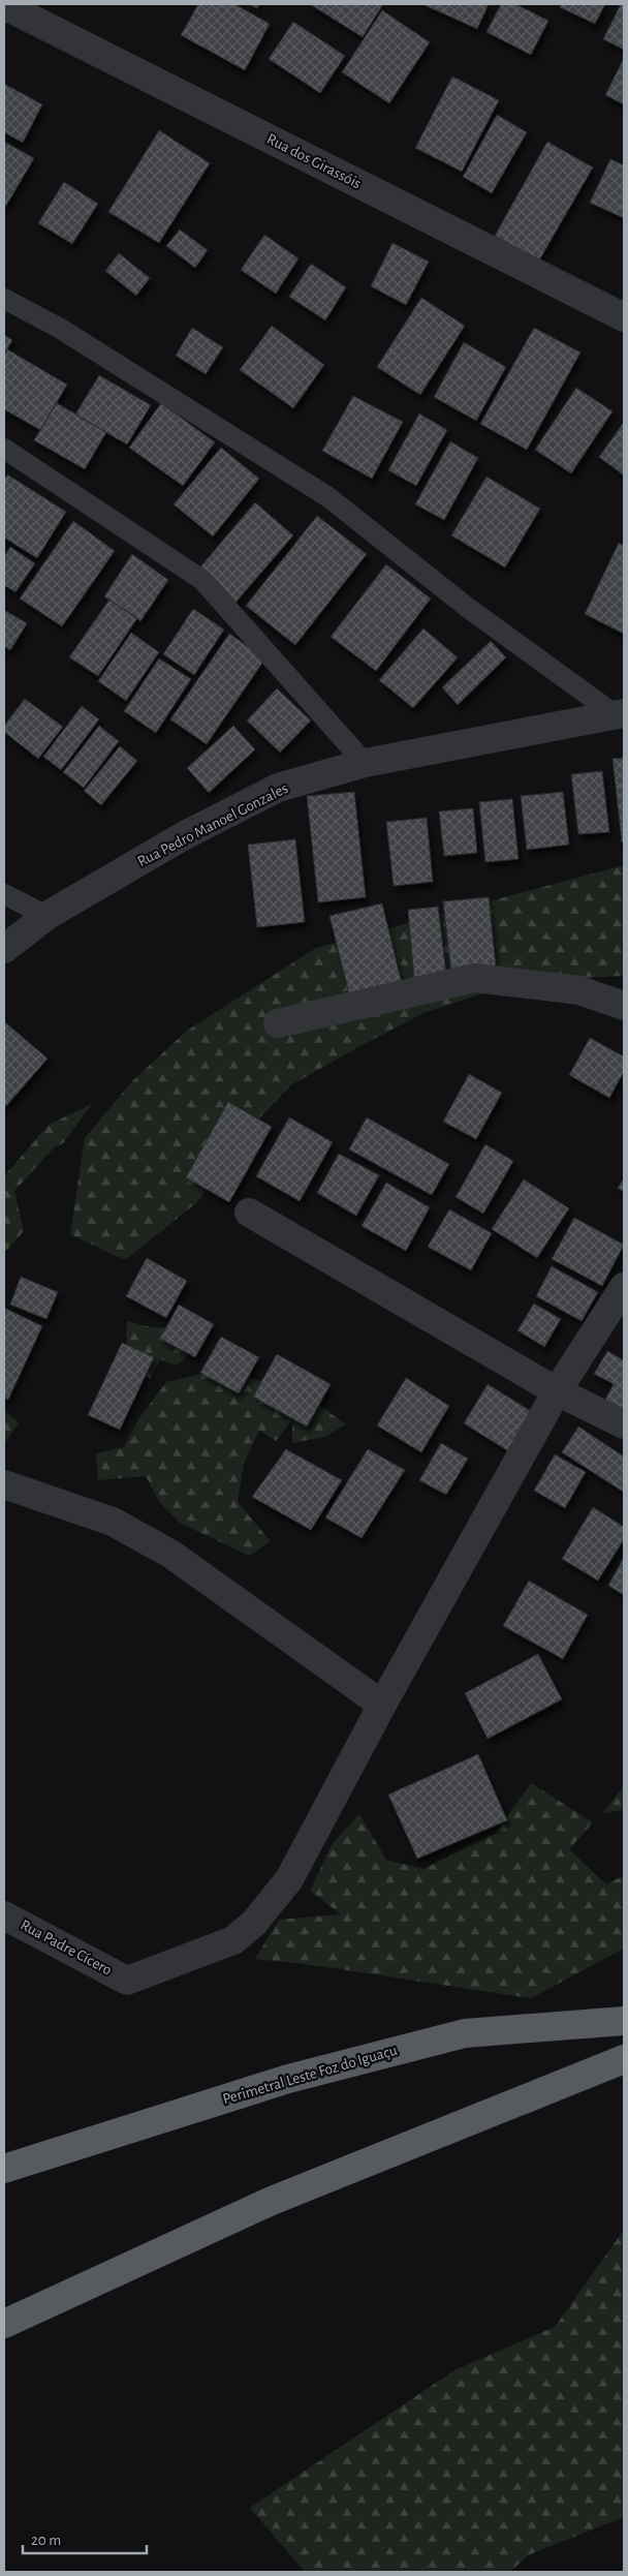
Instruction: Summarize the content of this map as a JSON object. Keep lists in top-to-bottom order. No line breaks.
{"streets":{"highway":["Perimetral Leste Foz do Iguaçu"],"street":["Rua dos Girassóis","Rua Pedro Manoel Gonzales","Rua Padre Cícero"]},"scale_bar":"20 m"}
